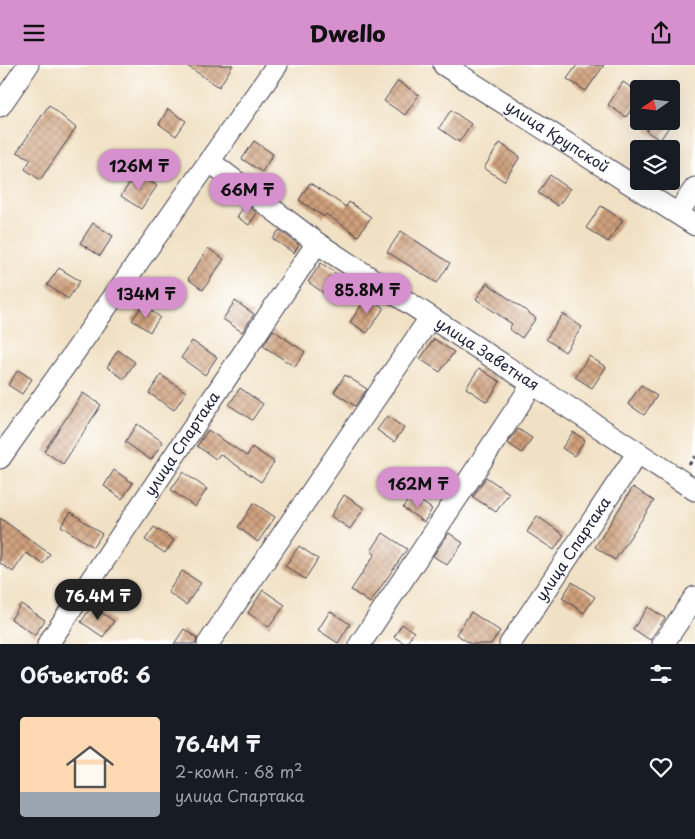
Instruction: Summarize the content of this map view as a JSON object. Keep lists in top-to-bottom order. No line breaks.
{"streets":{"street":["улица Крупской","улица Заветная","улица Спартака"]},"crossings":[["улица Заветная","улица Спартака"]],"north":"left","page":{"header":"Dwello","price":["126M ₸","66M ₸","85.8M ₸","134M ₸","162M ₸","76.4M ₸"],"heading":"Объектов: 6","list":[{"name":"76.4M ₸","note":"2-комн. · 68 m² · улица Спартака"}]}}
